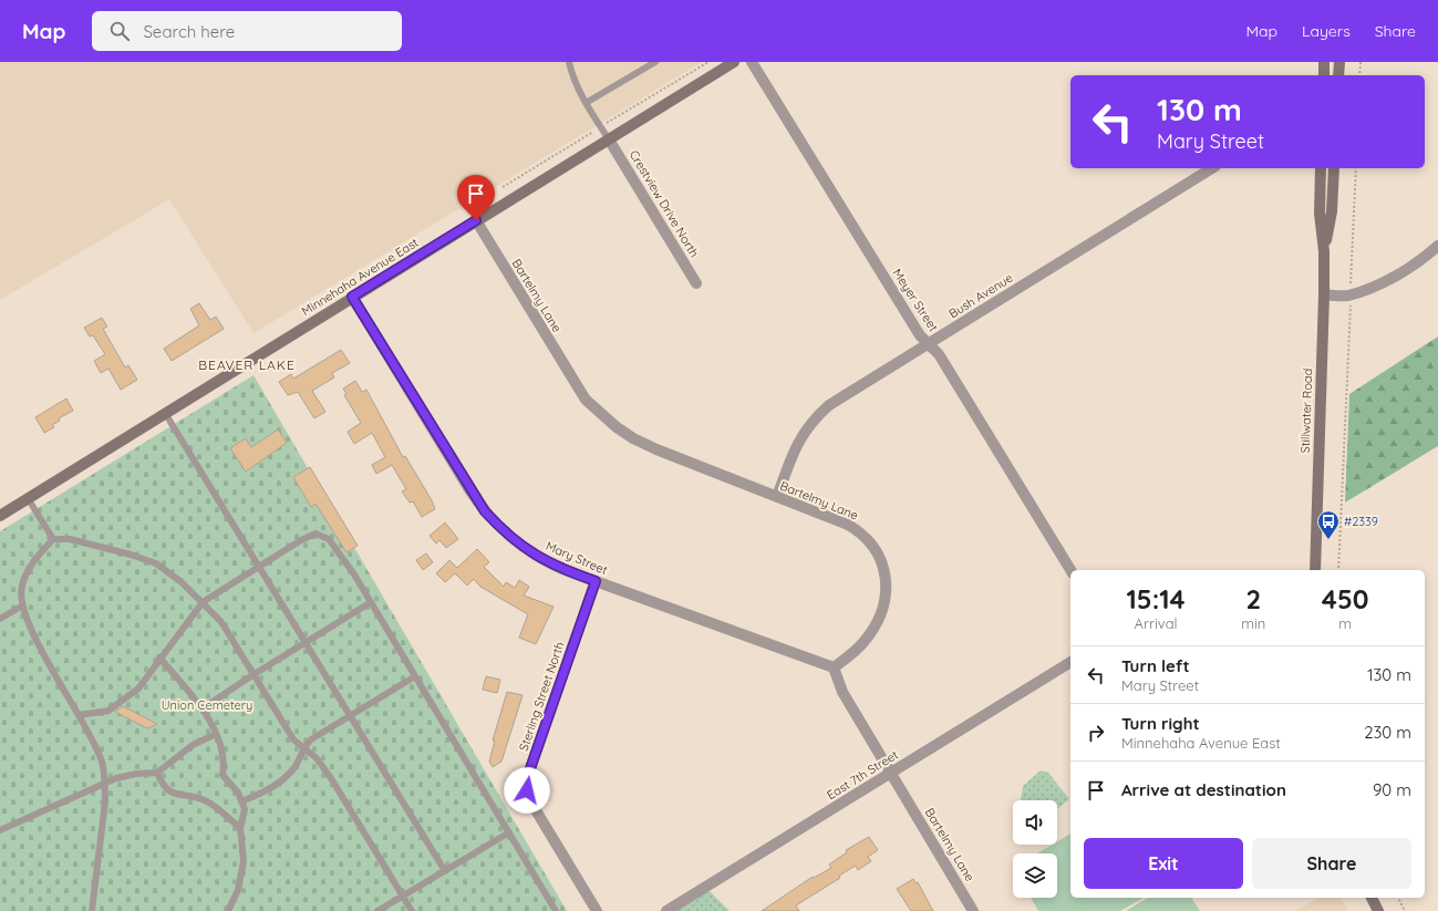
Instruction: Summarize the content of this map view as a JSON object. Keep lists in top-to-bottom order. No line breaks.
{"streets":{"main road":["Minnehaha Avenue East","Stillwater Road"],"street":["Crestview Drive North","Bartelmy Lane","Bush Avenue","Meyer Street","Mary Street","Sterling Street North","East 7th Street"]},"crossings":[["Crestview Drive North","Minnehaha Avenue East"],["Minnehaha Avenue East","Bartelmy Lane"],["Minnehaha Avenue East","Mary Street"],["Bartelmy Lane","Bush Avenue"],["Bartelmy Lane","Mary Street"],["Bartelmy Lane","East 7th Street"],["Bush Avenue","Meyer Street"],["Mary Street","Sterling Street North"]],"districts":["BEAVER LAKE"],"parks":["Union Cemetery"],"places":{"bus stop":["#2339"]},"page":{"header":"Map","search":"Search here","nav":["Map","Layers","Share"],"turn":["130 m","Mary Street"],"eta":["15:14","Arrival","2","min","450","m"],"list":[{"name":"Turn left","note":"Mary Street","value":"130 m"},{"name":"Turn right","note":"Minnehaha Avenue East","value":"230 m"},{"name":"Arrive at destination","value":"90 m"}],"buttons":["Exit","Share"]}}
